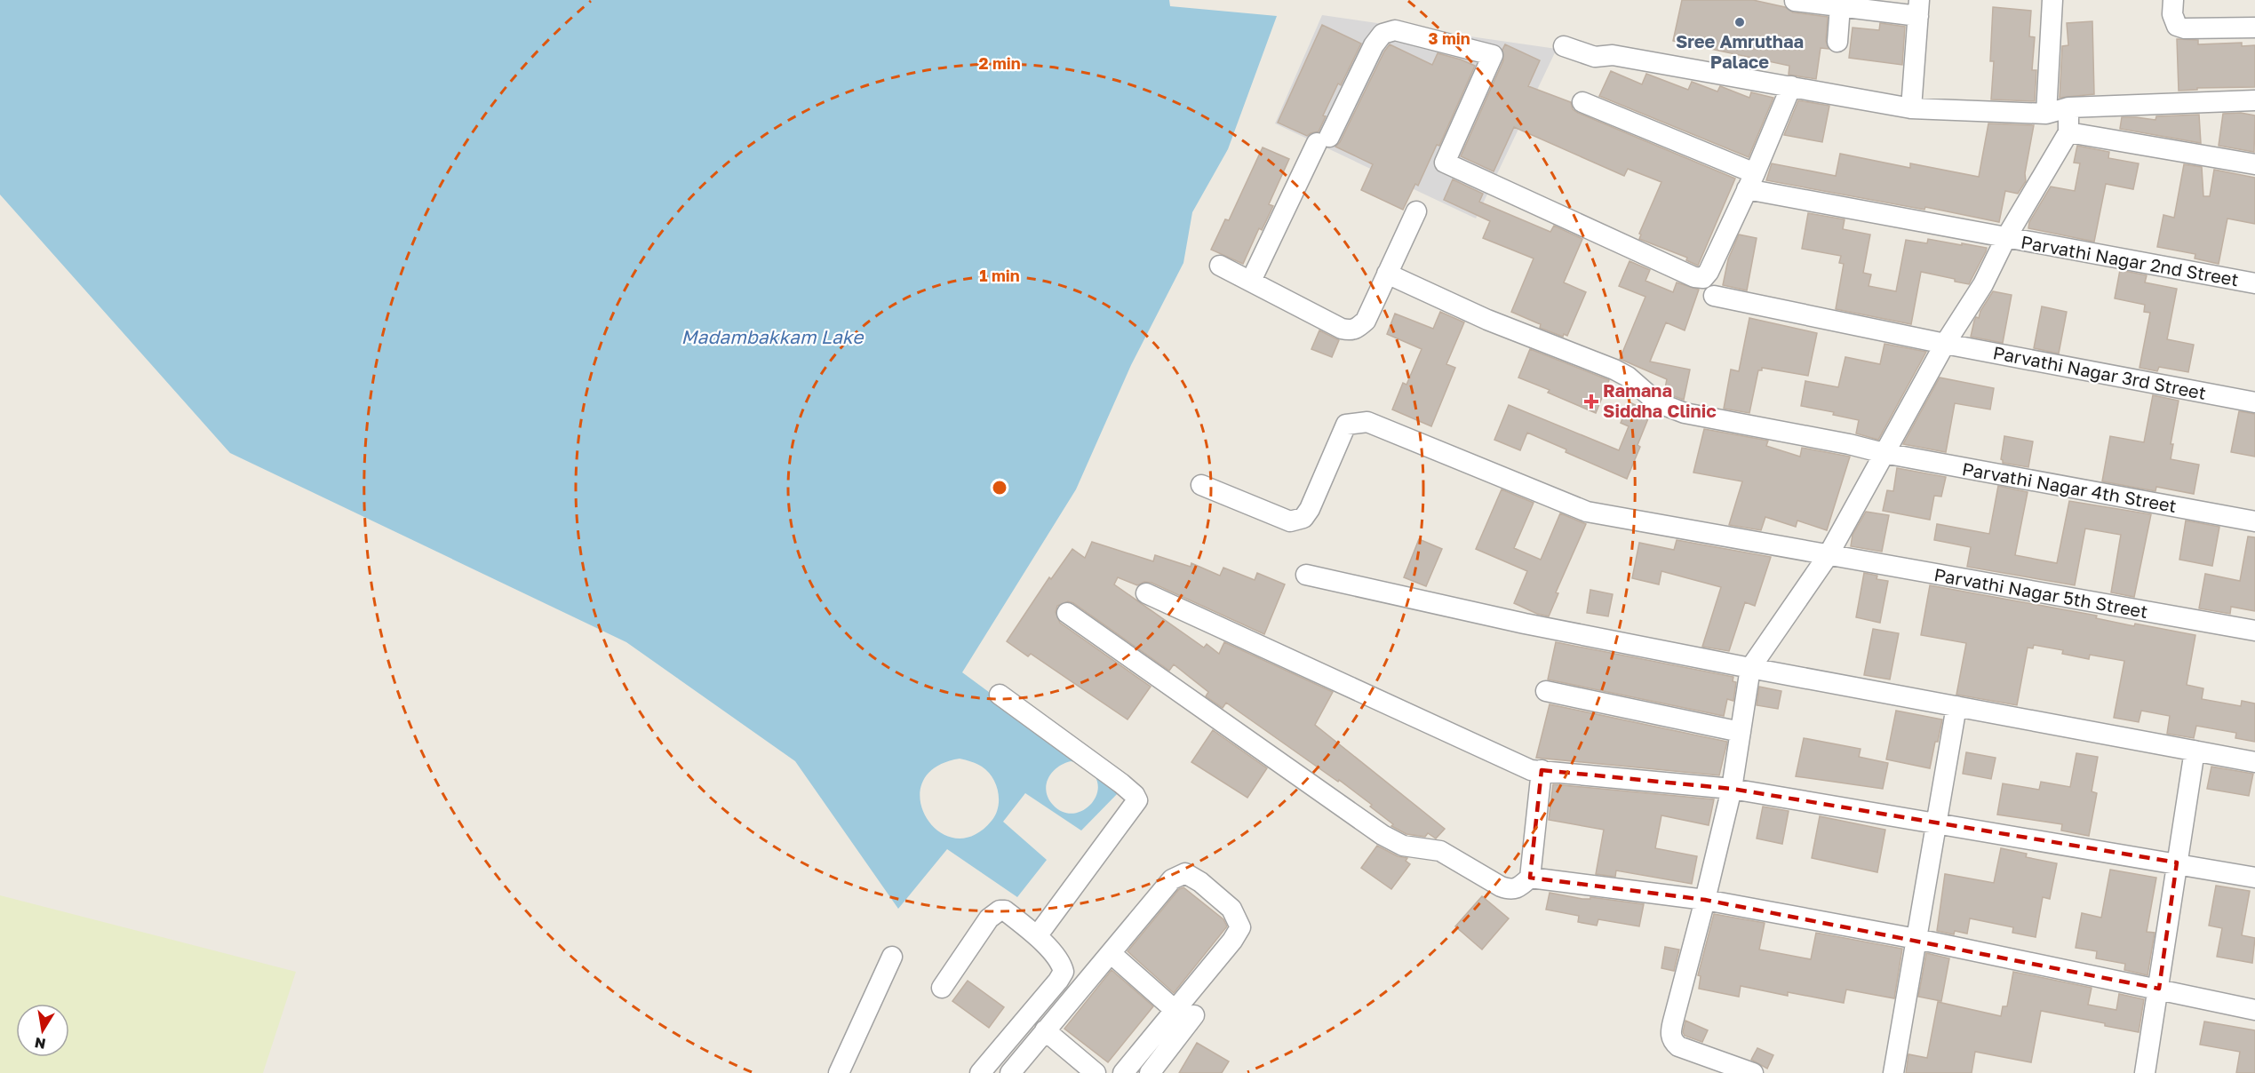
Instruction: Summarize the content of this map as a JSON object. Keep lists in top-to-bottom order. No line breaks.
{"streets":{"street":["Parvathi Nagar 2nd Street","Parvathi Nagar 3rd Street","Parvathi Nagar 4th Street","Parvathi Nagar 5th Street"]},"water":["Madambakkam Lake"],"places":{"other":["Sree Amruthaa Palace"],"health":["Ramana Siddha Clinic"]},"north":"bottom","rings":["3 min","2 min","1 min"]}
